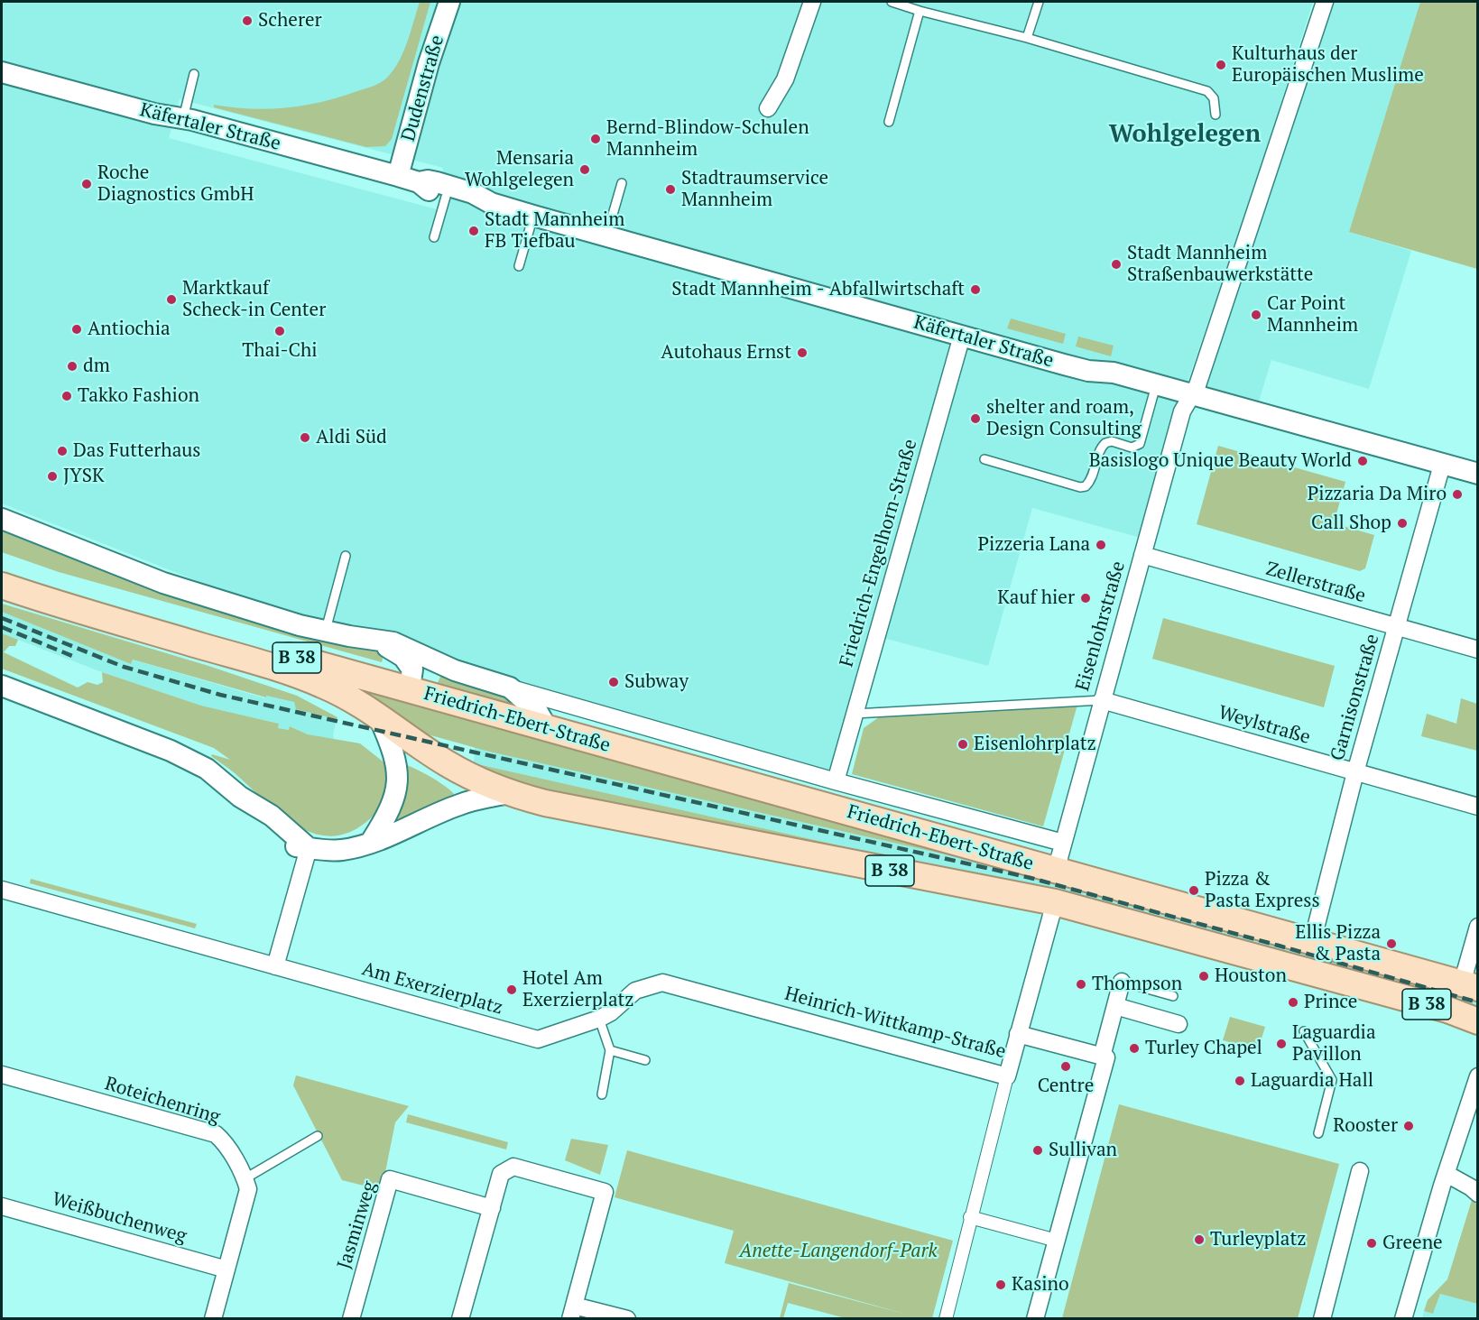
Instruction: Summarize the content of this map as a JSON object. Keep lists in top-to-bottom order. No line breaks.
{"streets":{"main road":["B 38","Friedrich-Ebert-Straße"],"street":["Dudenstraße","Käfertaler Straße","Friedrich-Engelhorn-Straße","Zellerstraße","Eisenlohrstraße","Garnisonstraße","Weylstraße","Am Exerzierplatz","Heinrich-Wittkamp-Straße","Roteichenring","Weißbuchenweg","Jasminweg"]},"crossings":[["Dudenstraße","Käfertaler Straße"],["Käfertaler Straße","Friedrich-Engelhorn-Straße"],["Käfertaler Straße","Eisenlohrstraße"],["Käfertaler Straße","Garnisonstraße"],["Friedrich-Engelhorn-Straße","Friedrich-Ebert-Straße"],["Zellerstraße","Eisenlohrstraße"],["Zellerstraße","Garnisonstraße"],["Eisenlohrstraße","Friedrich-Ebert-Straße"],["Eisenlohrstraße","Weylstraße"],["Garnisonstraße","Friedrich-Ebert-Straße"],["Garnisonstraße","Weylstraße"],["Friedrich-Ebert-Straße","Heinrich-Wittkamp-Straße"],["Am Exerzierplatz","Heinrich-Wittkamp-Straße"]],"districts":["Wohlgelegen"],"parks":["Anette-Langendorf-Park"],"places":["Scherer","Kulturhaus der Europäischen Muslime","Bernd-Blindow-Schulen Mannheim","Mensaria Wohlgelegen","Roche Diagnostics GmbH","Stadtraumservice Mannheim","Stadt Mannheim FB Tiefbau","Stadt Mannheim Straßenbauwerkstätte","Stadt Mannheim - Abfallwirtschaft","Marktkauf Scheck-in Center","Car Point Mannheim","Antiochia","Thai-Chi","Autohaus Ernst","dm","Takko Fashion","shelter and roam, Design Consulting","Aldi Süd","Das Futterhaus","Basislogo Unique Beauty World","JYSK","Pizzaria Da Miro","Call Shop","Pizzeria Lana","Kauf hier","Subway","Eisenlohrplatz","Pizza & Pasta Express","Ellis Pizza & Pasta","Houston","Thompson","Hotel Am Exerzierplatz","Prince","Laguardia Pavillon","Turley Chapel","Centre","Laguardia Hall","Rooster","Sullivan","Turleyplatz","Greene","Kasino"]}
